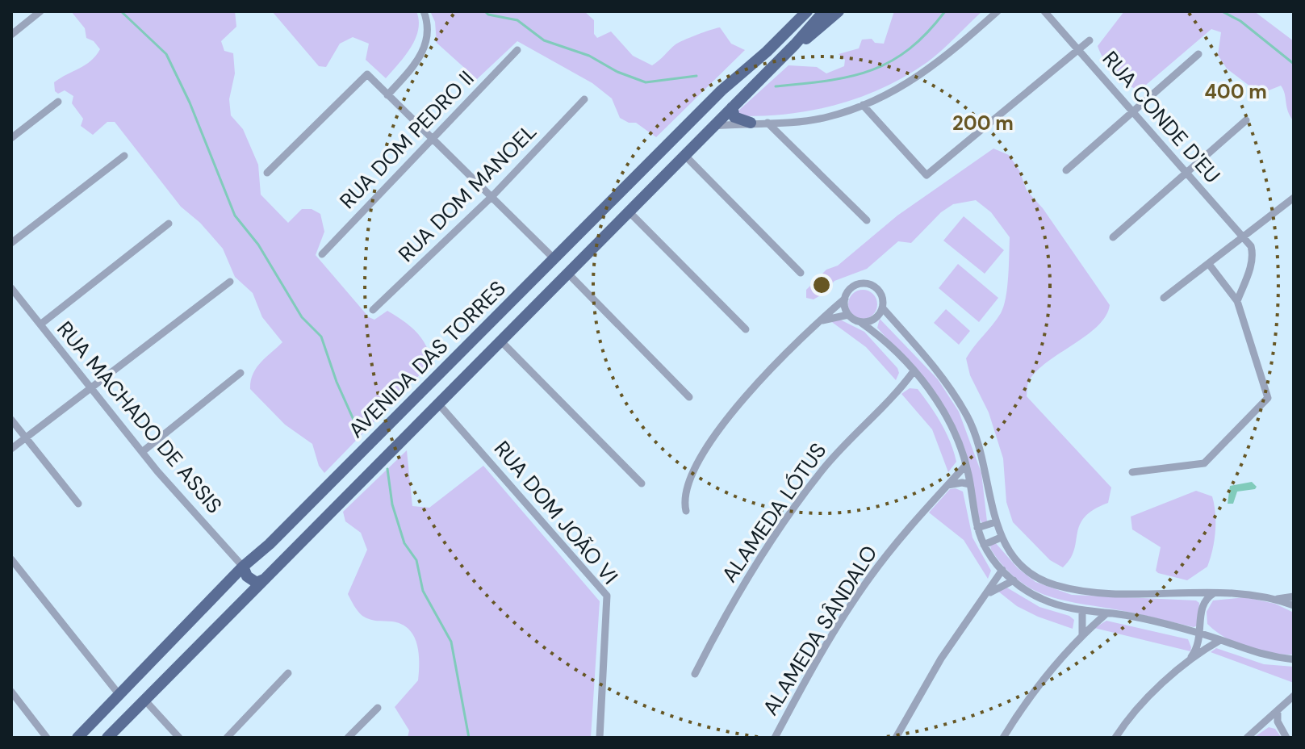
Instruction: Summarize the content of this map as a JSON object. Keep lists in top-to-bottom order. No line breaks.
{"streets":{"main road":["AVENIDA DAS TORRES"],"street":["RUA CONDE D'EU","RUA DOM PEDRO II","RUA DOM MANOEL","RUA MACHADO DE ASSIS","RUA DOM JOÃO VI","ALAMEDA LÓTUS","ALAMEDA SÂNDALO"]},"crossings":[["AVENIDA DAS TORRES","RUA MACHADO DE ASSIS"],["AVENIDA DAS TORRES","RUA DOM JOÃO VI"]],"rings":["400 m","200 m"]}
